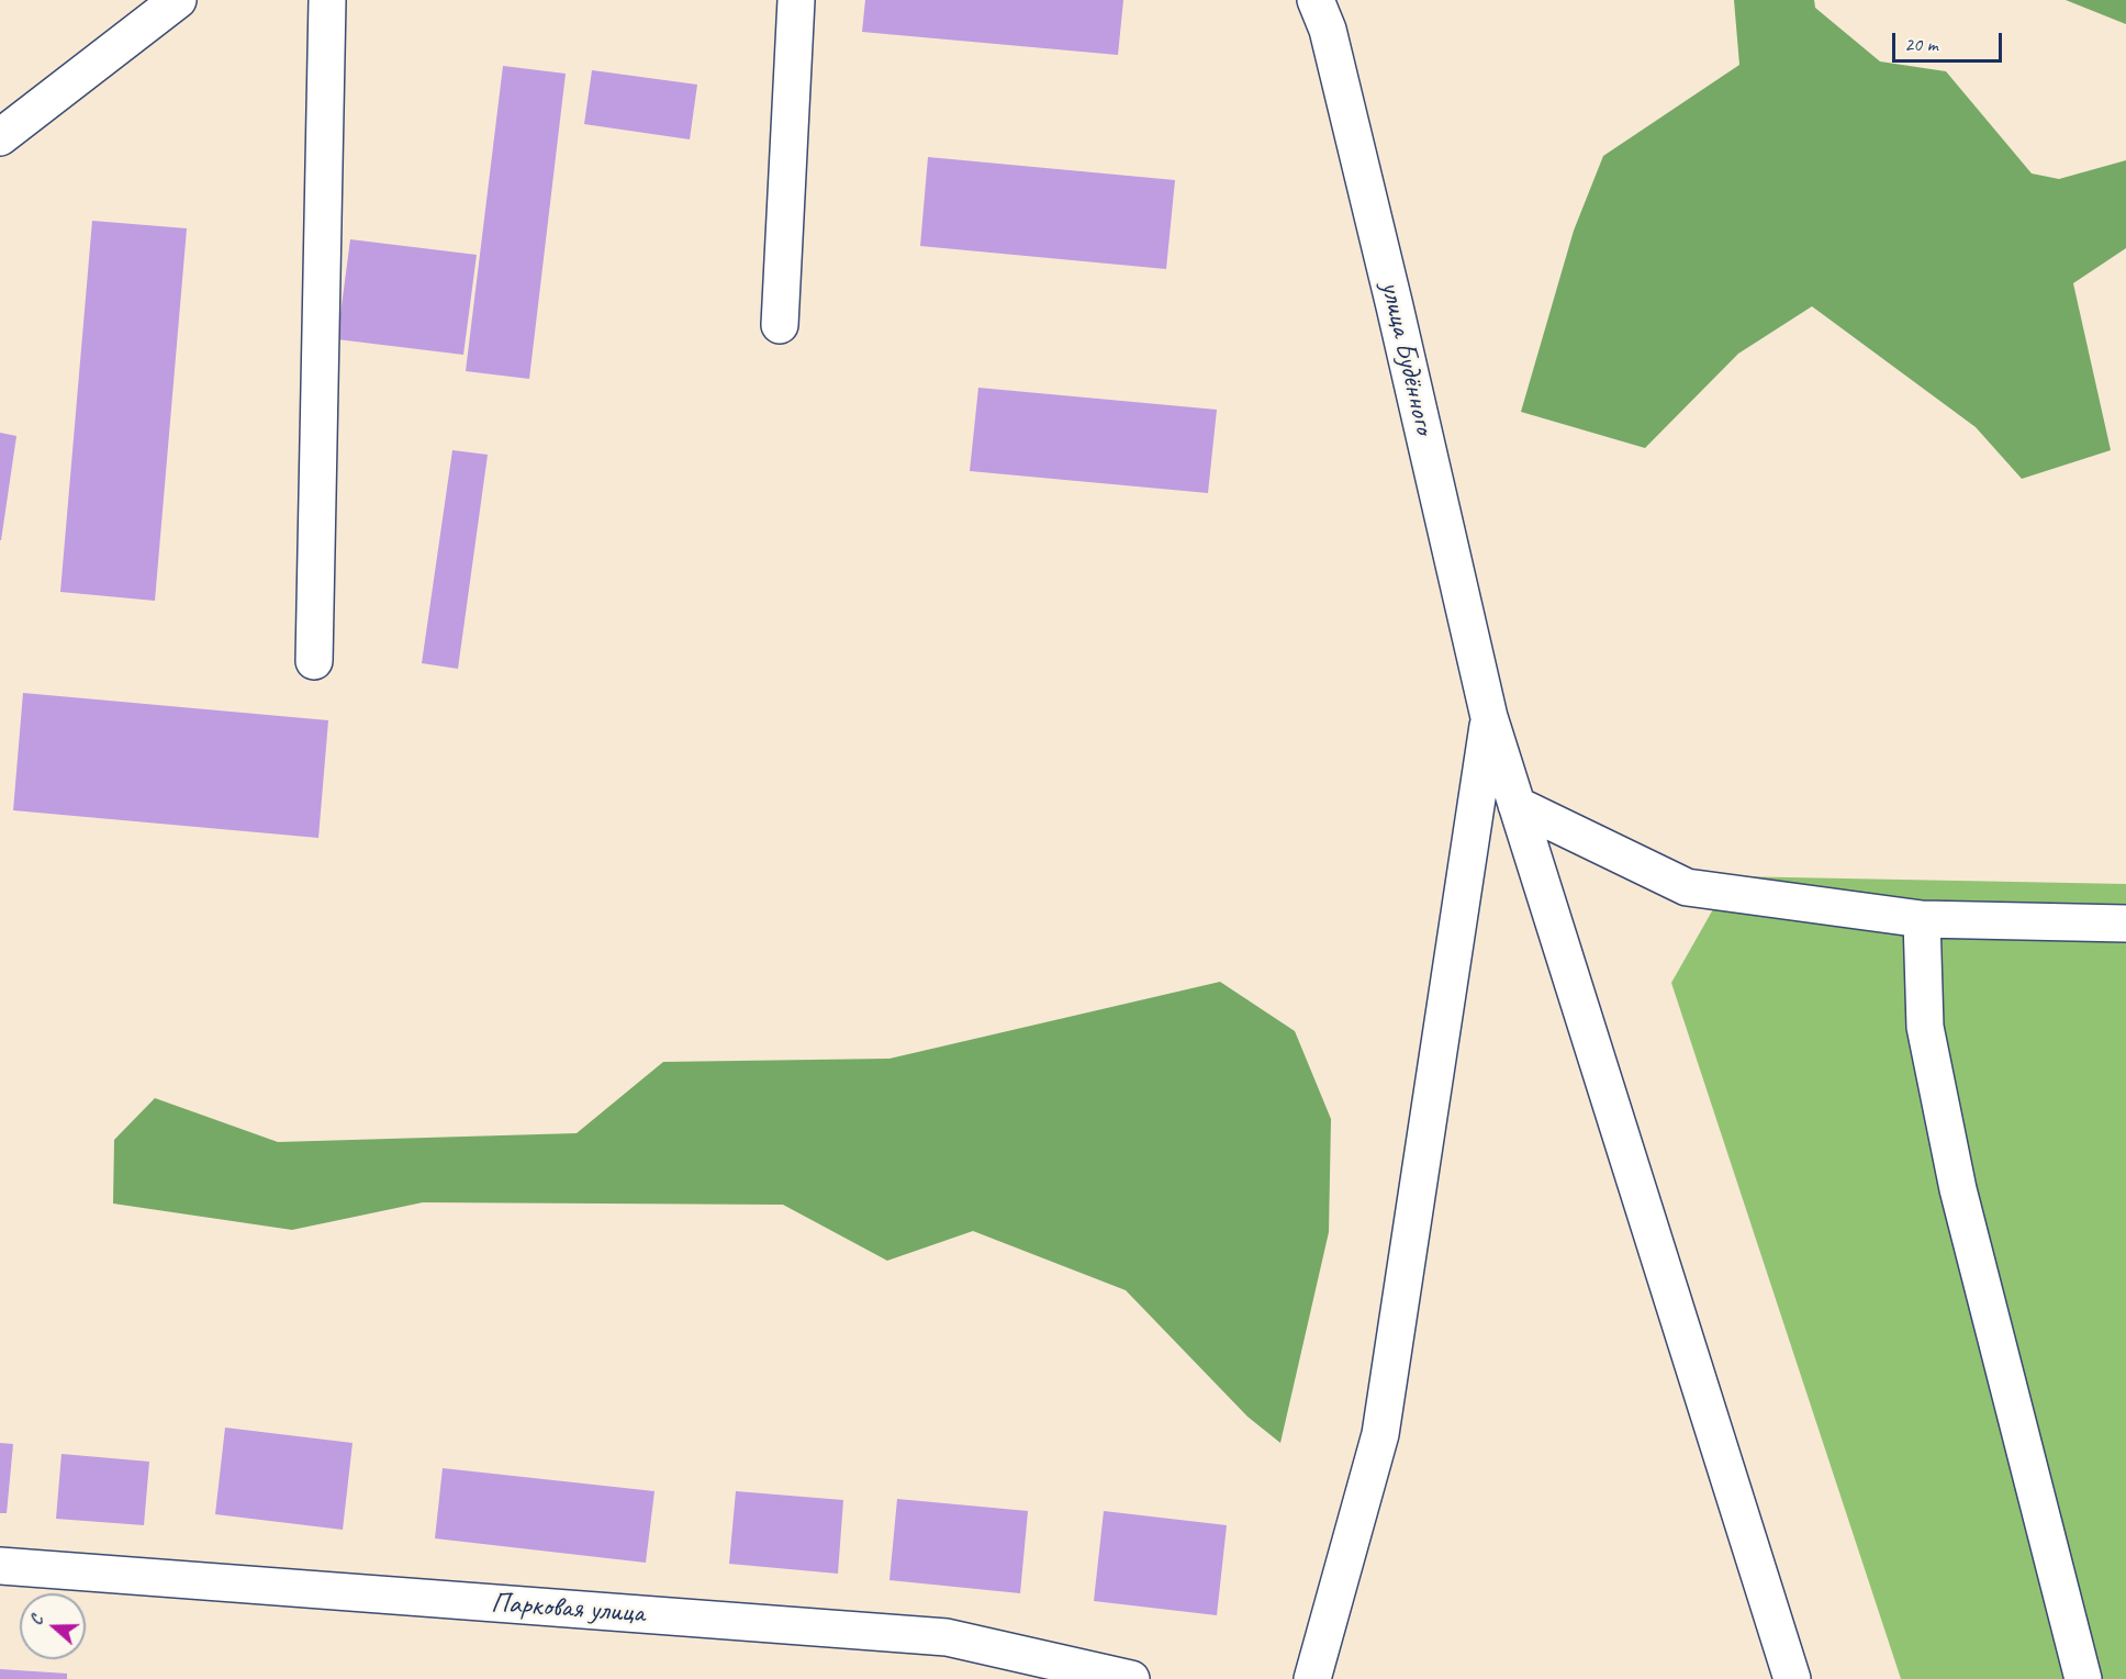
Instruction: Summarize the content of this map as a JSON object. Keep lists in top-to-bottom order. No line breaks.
{"streets":{"street":["улица Будённого","Парковая улица"]},"scale_bar":"20 m","north":"left"}
